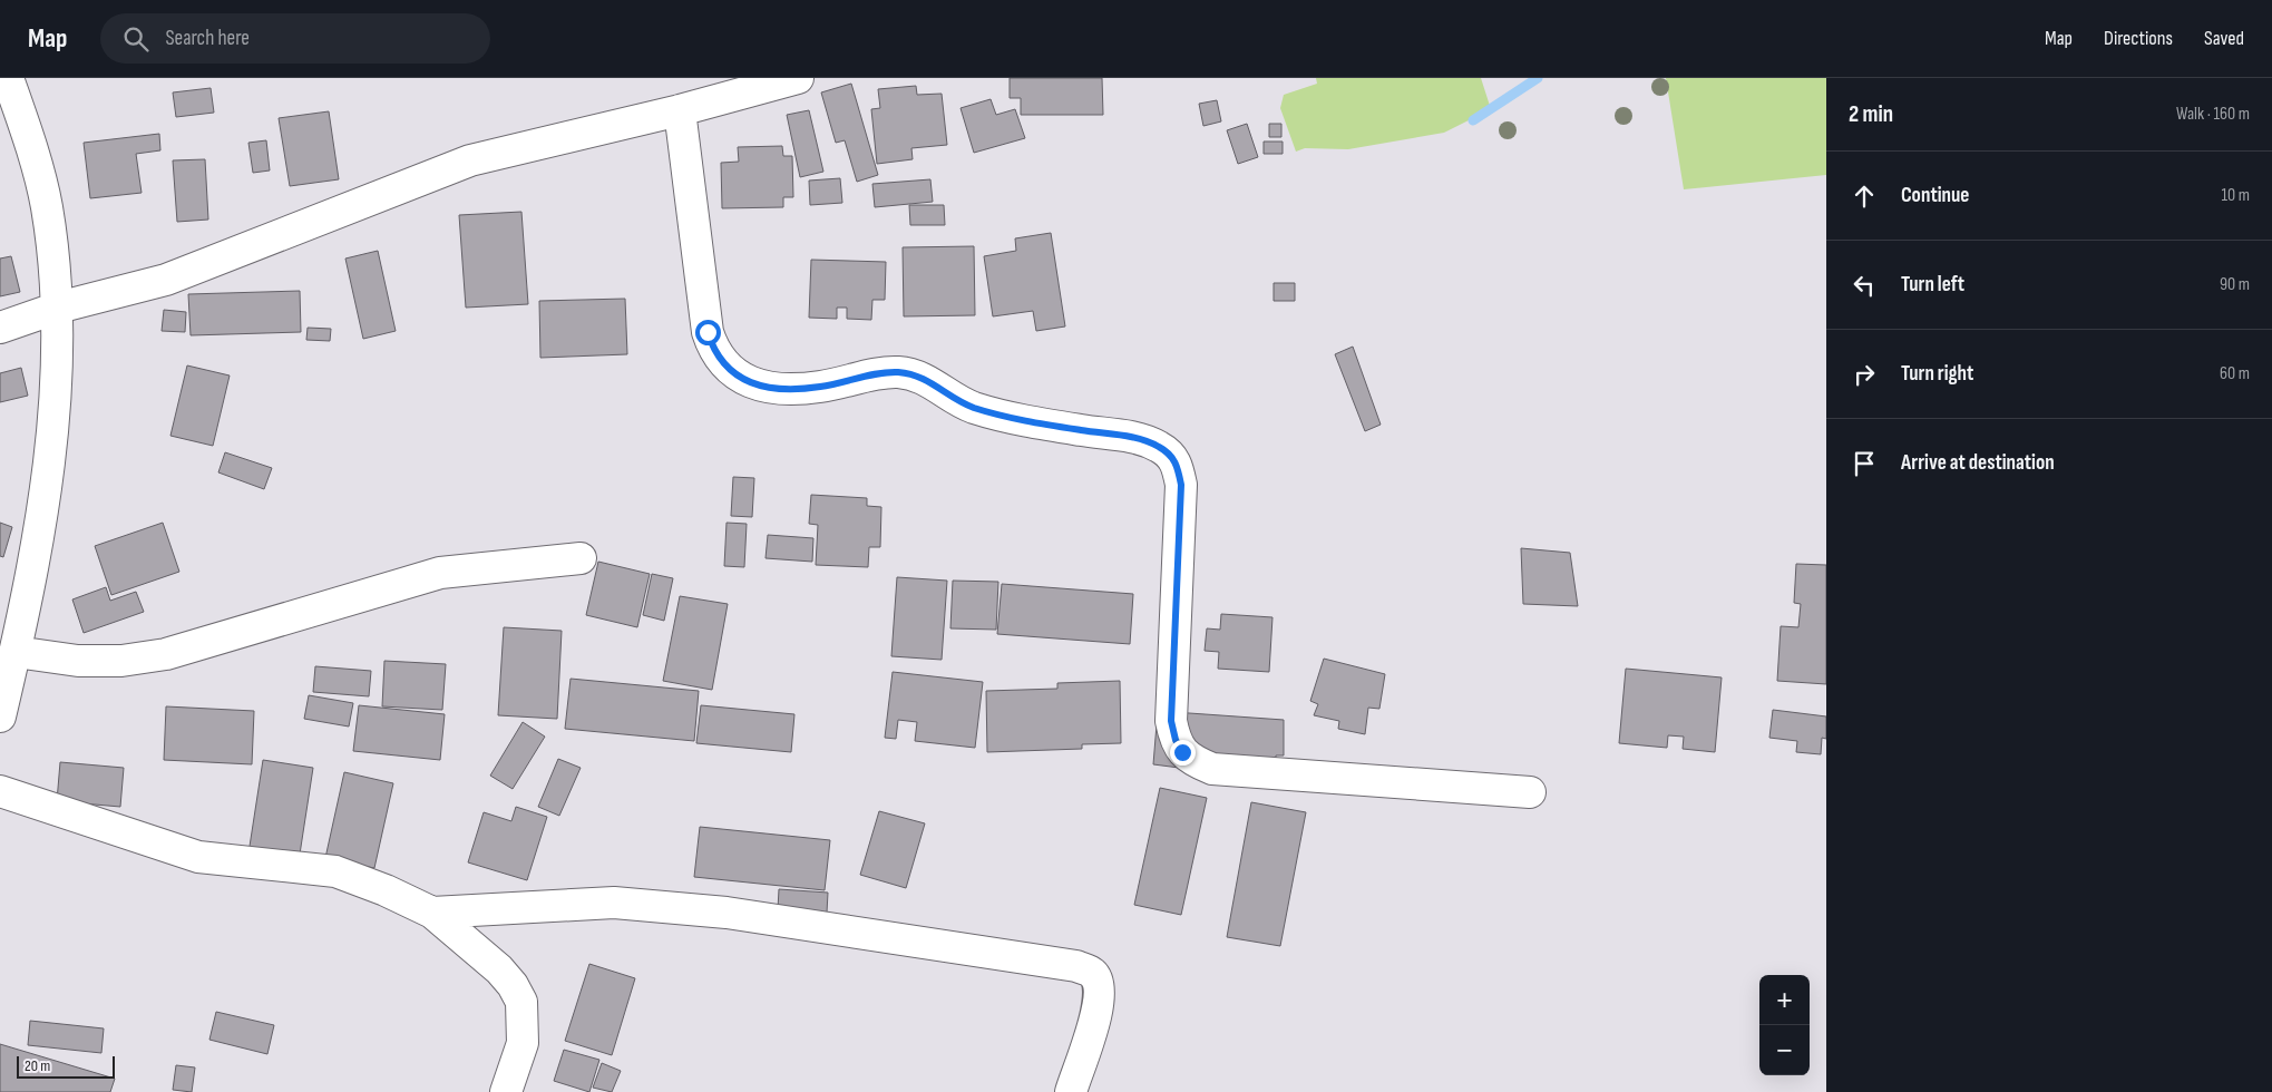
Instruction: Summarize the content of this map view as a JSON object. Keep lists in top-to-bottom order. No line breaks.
{"scale_bar":"20 m","page":{"header":"Map","search":"Search here","nav":["Map","Directions","Saved"],"heading":["2 min","Walk · 160 m"],"list":[["Continue","10 m"],["Turn left","90 m"],["Turn right","60 m"],"Arrive at destination"],"map_buttons":["+","−"],"scale":"20 m"}}
